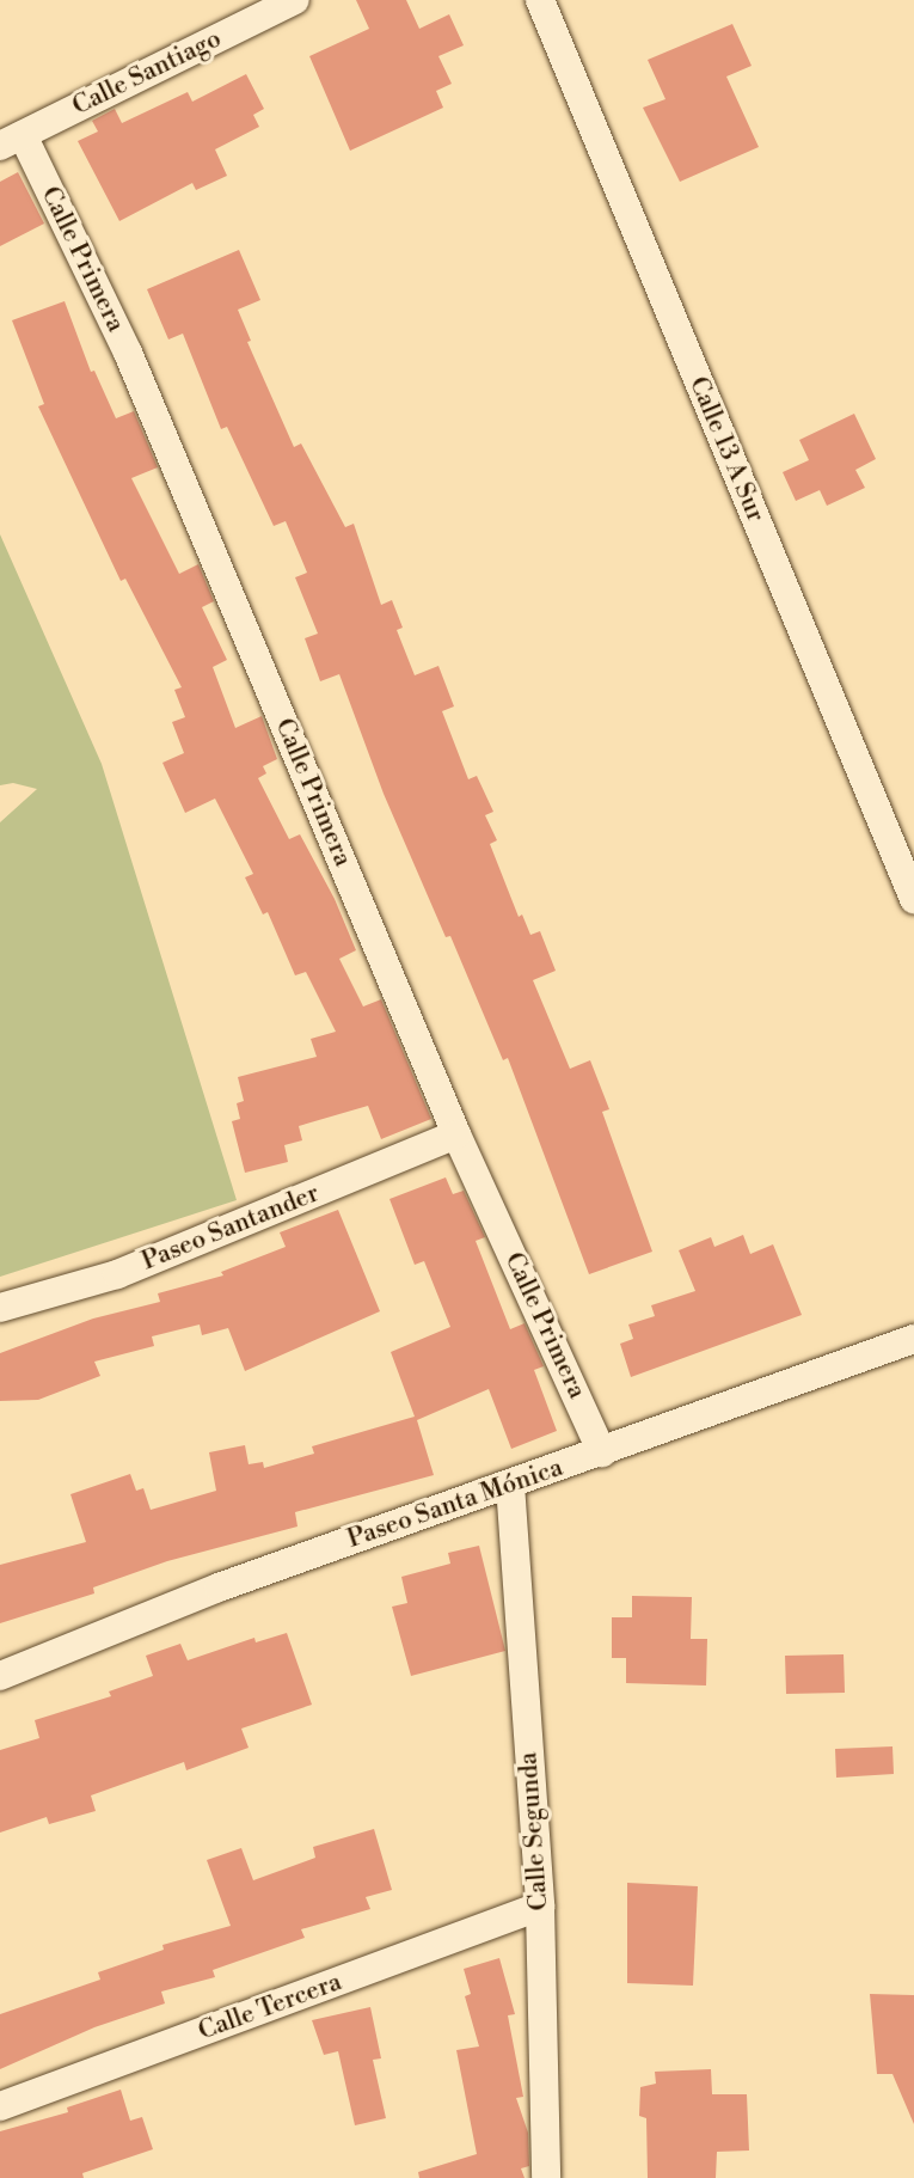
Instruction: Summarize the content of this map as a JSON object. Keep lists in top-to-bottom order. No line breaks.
{"streets":{"street":["Calle Santiago","Calle Primera","Calle 13 A Sur","Paseo Santander","Paseo Santa Mónica","Calle Segunda","Calle Tercera"]},"crossings":[["Calle Santiago","Calle Primera"],["Calle Primera","Paseo Santander"],["Calle Primera","Paseo Santa Mónica"],["Paseo Santa Mónica","Calle Segunda"],["Calle Segunda","Calle Tercera"]]}
